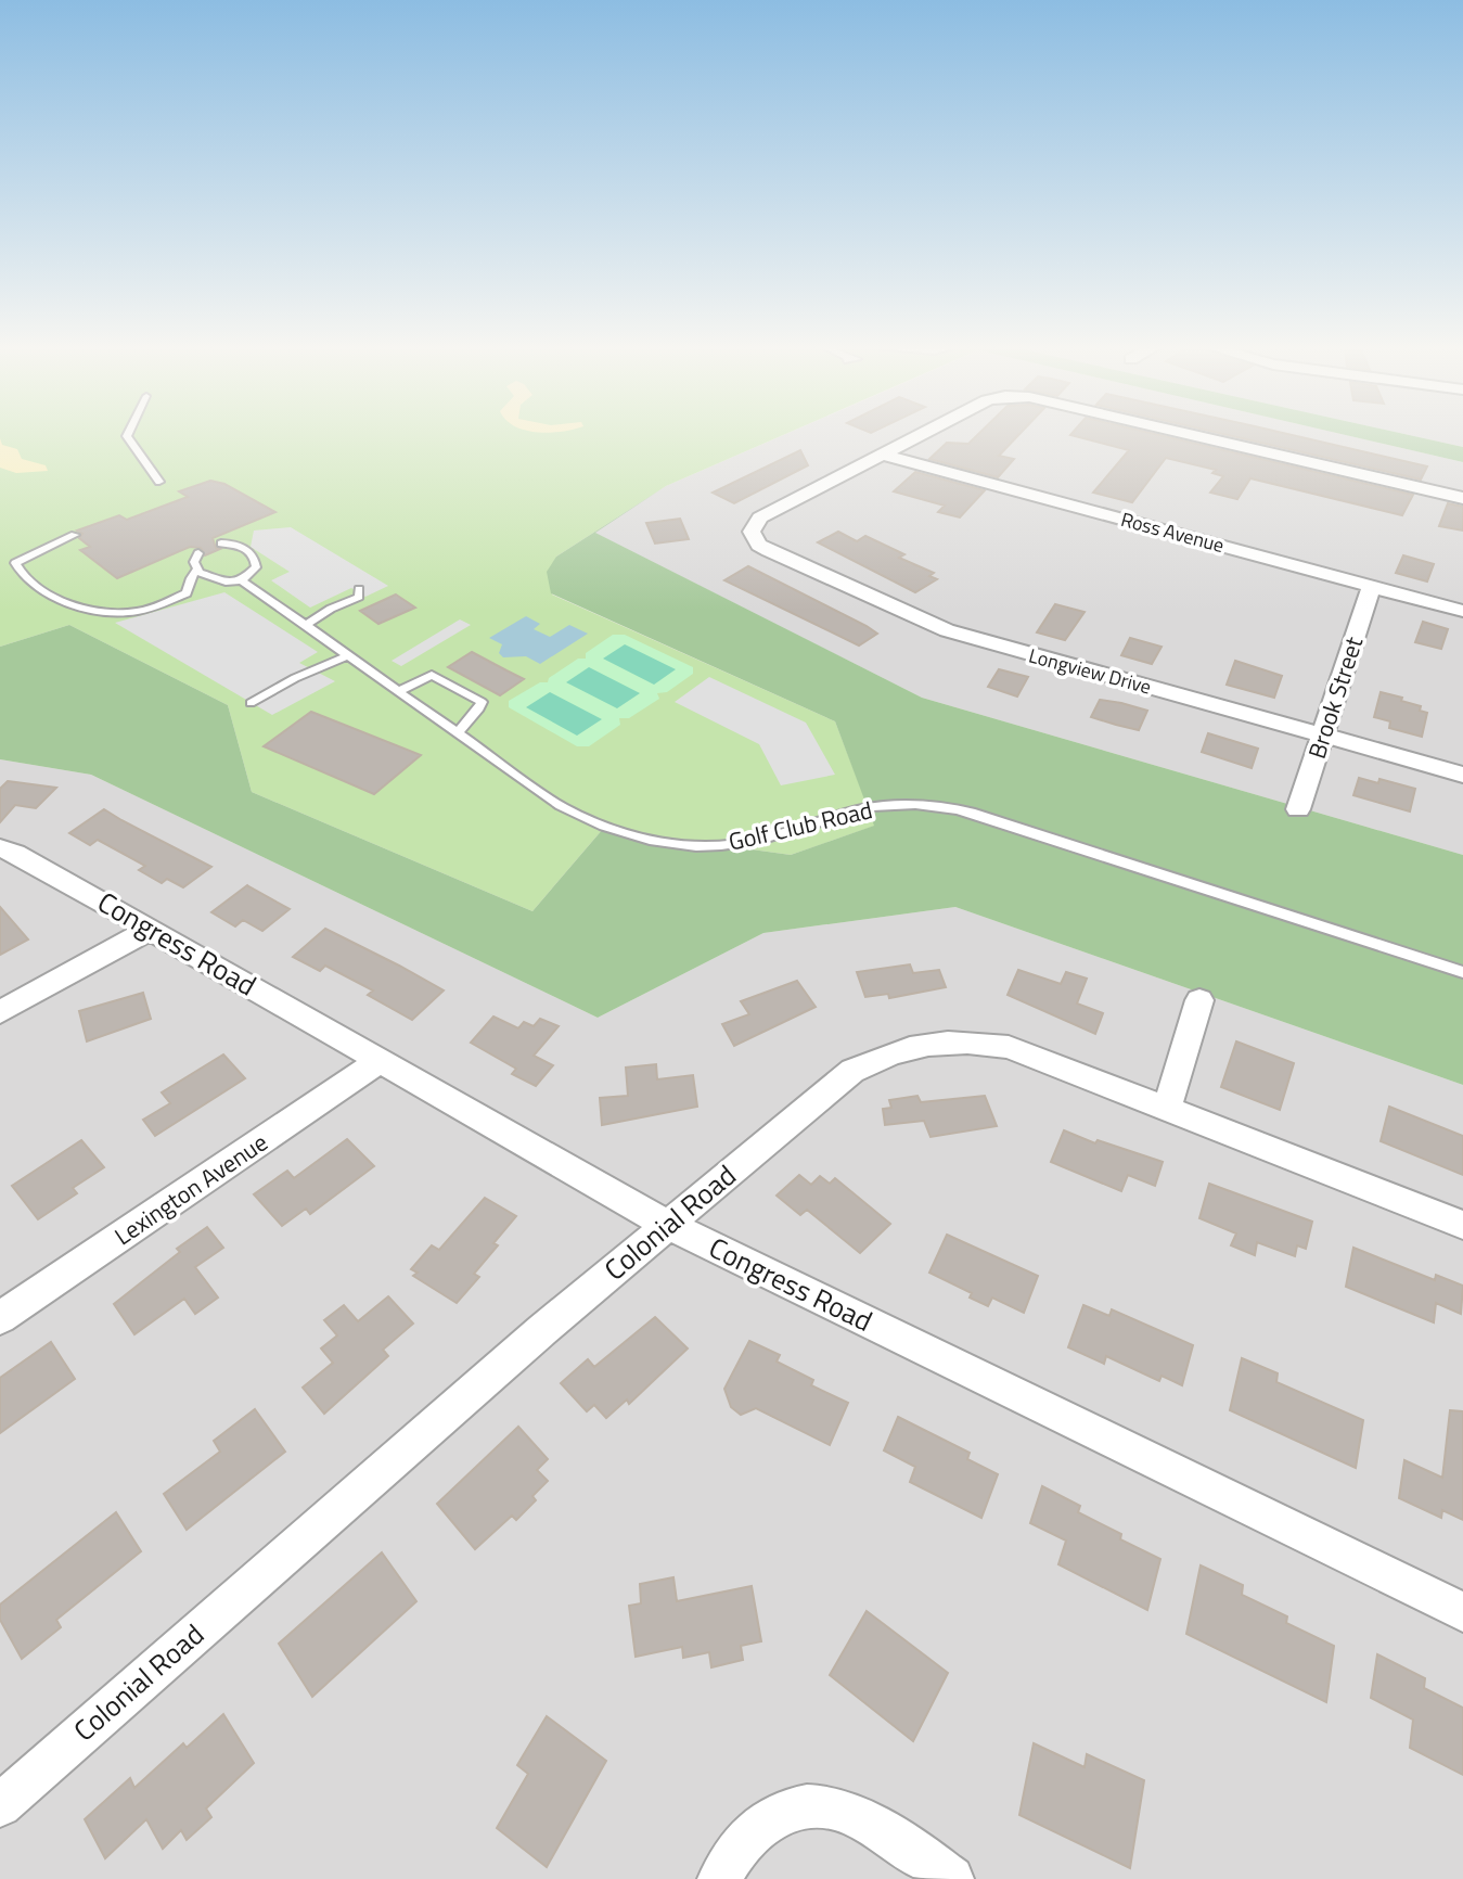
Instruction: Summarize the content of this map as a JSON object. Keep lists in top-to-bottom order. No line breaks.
{"streets":{"street":["Ross Avenue","Longview Drive","Brook Street","Congress Road","Lexington Avenue","Colonial Road"],"lane":["Golf Club Road"]},"crossings":[["Ross Avenue","Longview Drive"],["Ross Avenue","Brook Street"],["Longview Drive","Brook Street"],["Congress Road","Lexington Avenue"],["Congress Road","Colonial Road"]]}
